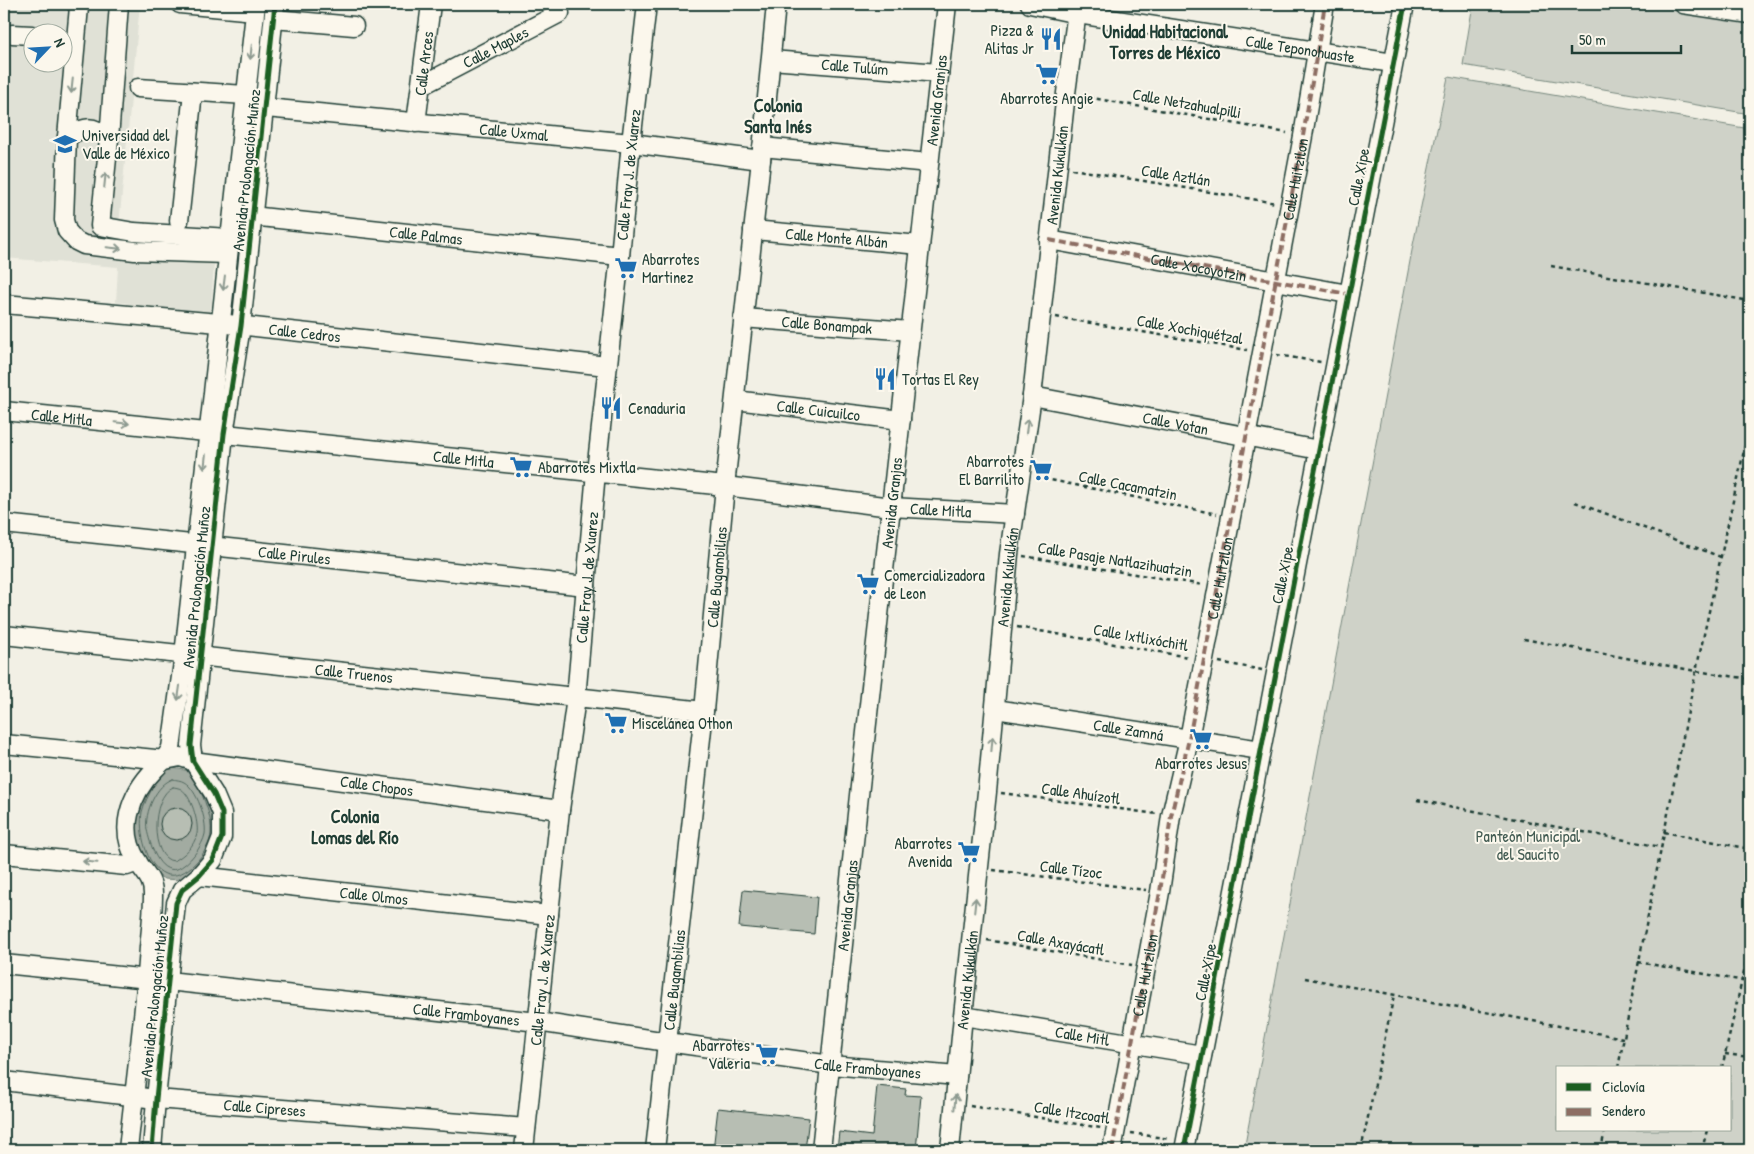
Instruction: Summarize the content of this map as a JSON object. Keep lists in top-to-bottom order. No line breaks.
{"streets":{"street":["Calle Maples","Calle Teponohuaste","Calle Arces","Calle Tulúm","Avenida Granjas","Calle Uxmal","Avenida Prolongación Muñoz","Calle Fray J. de Xuarez","Avenida Kukulkán","Calle Xipe","Calle Huitzilon","Calle Palmas","Calle Monte Albán","Calle Xocoyotzin","Calle Bonampak","Calle Cedros","Calle Cuicuilco","Calle Mitla","Calle Votan","Calle Pirules","Calle Bugambilias","Calle Truenos","Calle Zamná","Calle Chopos","Calle Olmos","Calle Framboyanes","Calle Mitl","Calle Cipreses"],"path":["Calle Netzahualpilli","Calle Aztlán","Calle Xochiquétzal","Calle Cacamatzin","Calle Pasaje Natlazihuatzin","Calle Ixtlixóchitl","Calle Ahuízotl","Calle Tízoc","Calle Axayácatl","Calle Itzcoatl"]},"crossings":[["Calle Maples","Calle Arces"],["Calle Teponohuaste","Avenida Kukulkán"],["Calle Teponohuaste","Calle Xipe"],["Calle Teponohuaste","Calle Huitzilon"],["Calle Arces","Calle Uxmal"],["Calle Tulúm","Avenida Granjas"],["Calle Tulúm","Calle Bugambilias"],["Avenida Granjas","Calle Uxmal"],["Avenida Granjas","Calle Monte Albán"],["Avenida Granjas","Calle Bonampak"],["Avenida Granjas","Calle Cuicuilco"],["Avenida Granjas","Calle Mitla"],["Avenida Granjas","Calle Framboyanes"],["Calle Netzahualpilli","Avenida Kukulkán"],["Calle Netzahualpilli","Calle Huitzilon"],["Calle Uxmal","Avenida Prolongación Muñoz"],["Calle Uxmal","Calle Fray J. de Xuarez"],["Calle Uxmal","Calle Bugambilias"],["Avenida Prolongación Muñoz","Calle Palmas"],["Avenida Prolongación Muñoz","Calle Cedros"],["Avenida Prolongación Muñoz","Calle Mitla"],["Avenida Prolongación Muñoz","Calle Pirules"],["Avenida Prolongación Muñoz","Calle Truenos"],["Avenida Prolongación Muñoz","Calle Chopos"],["Avenida Prolongación Muñoz","Calle Olmos"],["Avenida Prolongación Muñoz","Calle Framboyanes"],["Avenida Prolongación Muñoz","Calle Cipreses"],["Calle Fray J. de Xuarez","Calle Palmas"],["Calle Fray J. de Xuarez","Calle Cedros"],["Calle Fray J. de Xuarez","Calle Mitla"],["Calle Fray J. de Xuarez","Calle Pirules"],["Calle Fray J. de Xuarez","Calle Truenos"],["Calle Fray J. de Xuarez","Calle Chopos"],["Calle Fray J. de Xuarez","Calle Olmos"],["Calle Fray J. de Xuarez","Calle Framboyanes"],["Calle Fray J. de Xuarez","Calle Cipreses"],["Avenida Kukulkán","Calle Aztlán"],["Avenida Kukulkán","Calle Xocoyotzin"],["Avenida Kukulkán","Calle Xochiquétzal"],["Avenida Kukulkán","Calle Mitla"],["Avenida Kukulkán","Calle Votan"],["Avenida Kukulkán","Calle Cacamatzin"],["Avenida Kukulkán","Calle Pasaje Natlazihuatzin"],["Avenida Kukulkán","Calle Ixtlixóchitl"],["Avenida Kukulkán","Calle Zamná"],["Avenida Kukulkán","Calle Ahuízotl"],["Avenida Kukulkán","Calle Tízoc"],["Avenida Kukulkán","Calle Axayácatl"],["Avenida Kukulkán","Calle Framboyanes"],["Avenida Kukulkán","Calle Mitl"],["Avenida Kukulkán","Calle Itzcoatl"],["Calle Aztlán","Calle Huitzilon"],["Calle Xipe","Calle Xocoyotzin"],["Calle Xipe","Calle Xochiquétzal"],["Calle Xipe","Calle Votan"],["Calle Xipe","Calle Ixtlixóchitl"],["Calle Xipe","Calle Zamná"],["Calle Xipe","Calle Mitl"],["Calle Xipe","Calle Itzcoatl"],["Calle Huitzilon","Calle Xocoyotzin"],["Calle Huitzilon","Calle Xochiquétzal"],["Calle Huitzilon","Calle Votan"],["Calle Huitzilon","Calle Cacamatzin"],["Calle Huitzilon","Calle Pasaje Natlazihuatzin"],["Calle Huitzilon","Calle Ixtlixóchitl"],["Calle Huitzilon","Calle Zamná"],["Calle Huitzilon","Calle Ahuízotl"],["Calle Huitzilon","Calle Tízoc"],["Calle Huitzilon","Calle Axayácatl"],["Calle Huitzilon","Calle Mitl"],["Calle Huitzilon","Calle Itzcoatl"],["Calle Monte Albán","Calle Bugambilias"],["Calle Bonampak","Calle Bugambilias"],["Calle Cuicuilco","Calle Bugambilias"],["Calle Mitla","Calle Bugambilias"],["Calle Bugambilias","Calle Truenos"],["Calle Bugambilias","Calle Framboyanes"],["Calle Chopos","Calle Olmos"]],"districts":["Unidad Habitacional Torres de México","Colonia Santa Inés","Colonia Lomas del Río"],"parks":["Panteón Municipal del Saucito"],"places":{"restaurant":["Pizza & Alitas Jr","Tortas El Rey","Cenaduria"],"supermarket":["Abarrotes Angie","Abarrotes Martinez","Abarrotes Mixtla","Abarrotes El Barrilito","Comercializadora de Leon","Miscelánea Othon","Abarrotes Jesus","Abarrotes Avenida","Abarrotes Valeria"],"school or university":["Universidad del Valle de México"]},"legend":["Ciclovía","Sendero"],"scale_bar":"50 m","north":"top right"}
